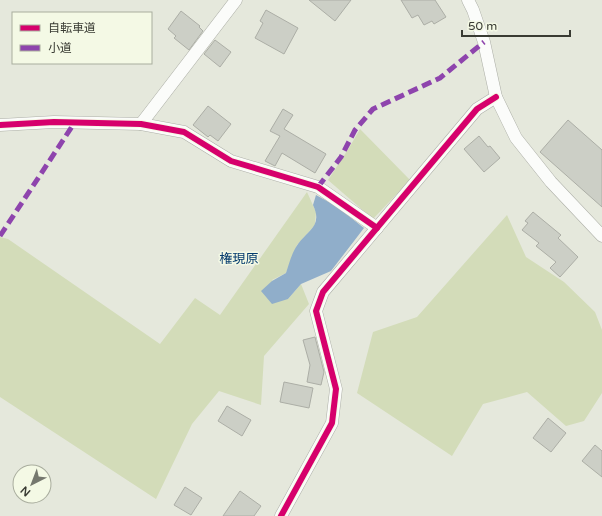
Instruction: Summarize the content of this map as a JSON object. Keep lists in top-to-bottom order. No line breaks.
{"districts":["権現原"],"legend":["自転車道","小道"],"scale_bar":"50 m","north":"bottom left"}
